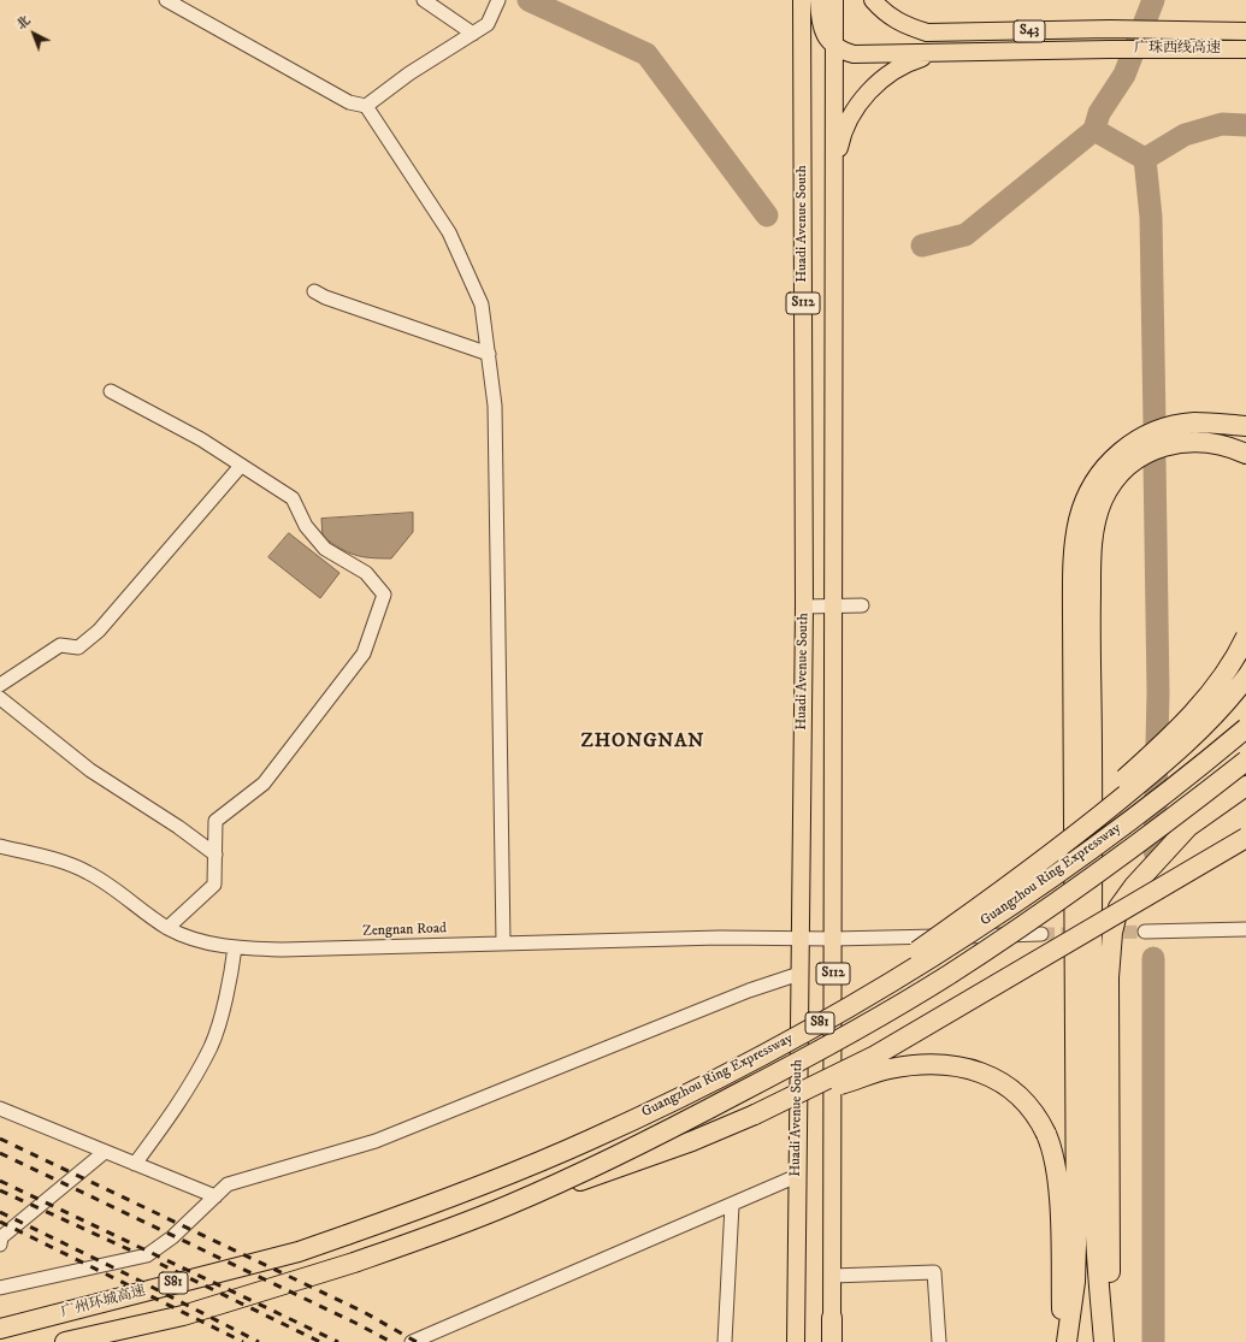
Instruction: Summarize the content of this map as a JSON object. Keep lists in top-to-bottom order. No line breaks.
{"streets":{"highway":["Guangzhou Ring Expressway","S81","广州环城高速"],"main road":["S43","广珠西线高速","Huadi Avenue South","S112"],"street":["Zengnan Road"]},"crossings":[["S43","广珠西线高速"],["S43","S112"],["Huadi Avenue South","Zengnan Road"],["S112","Zengnan Road"],["Guangzhou Ring Expressway","广州环城高速"]],"districts":["ZHONGNAN"],"north":"top left"}
